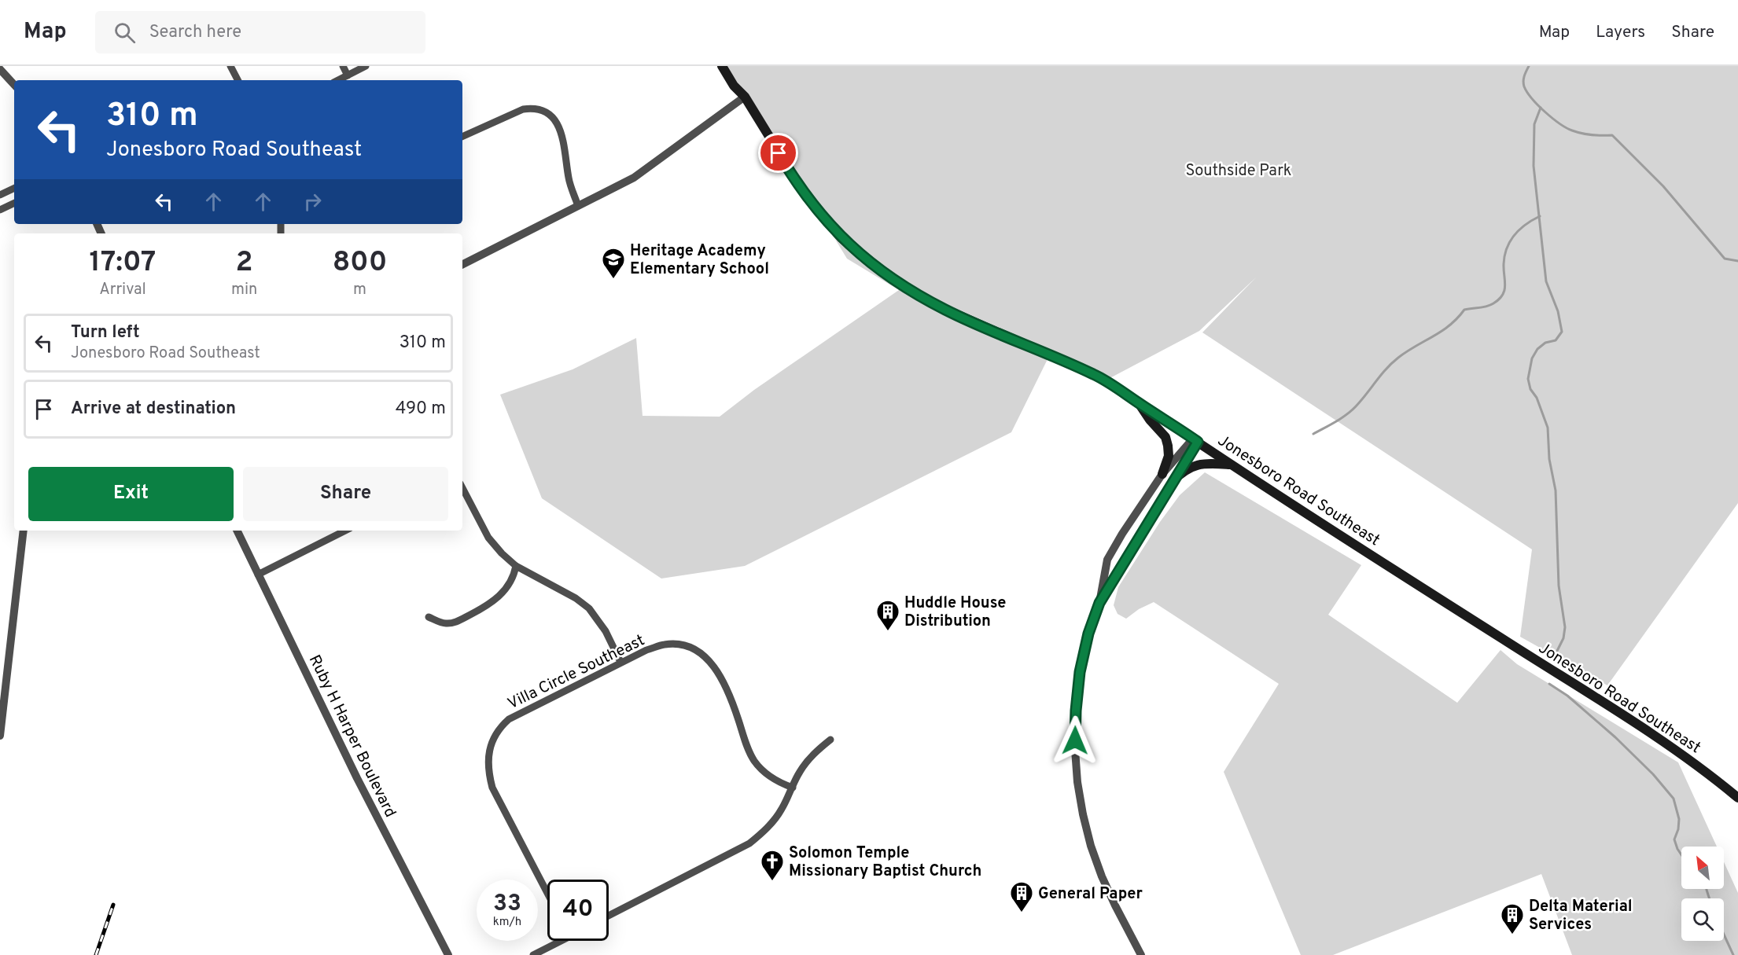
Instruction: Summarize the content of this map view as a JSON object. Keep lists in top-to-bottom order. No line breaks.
{"streets":{"main road":["Jonesboro Road Southeast"],"street":["Villa Circle Southeast","Ruby H Harper Boulevard"]},"parks":["Southside Park"],"places":{"school or university":["Heritage Academy Elementary School"],"building":["Huddle House Distribution","General Paper","Delta Material Services"],"church":["Solomon Temple Missionary Baptist Church"]},"north":"top left","page":{"header":"Map","search":"Search here","nav":["Map","Layers","Share"],"turn":["310 m","Jonesboro Road Southeast"],"eta":["17:07","Arrival","2","min","800","m"],"list":[{"name":"Turn left","note":"Jonesboro Road Southeast","value":"310 m"},{"name":"Arrive at destination","value":"490 m"}],"buttons":["Exit","Share"],"speed":"33 km/h","limit":"40"}}
